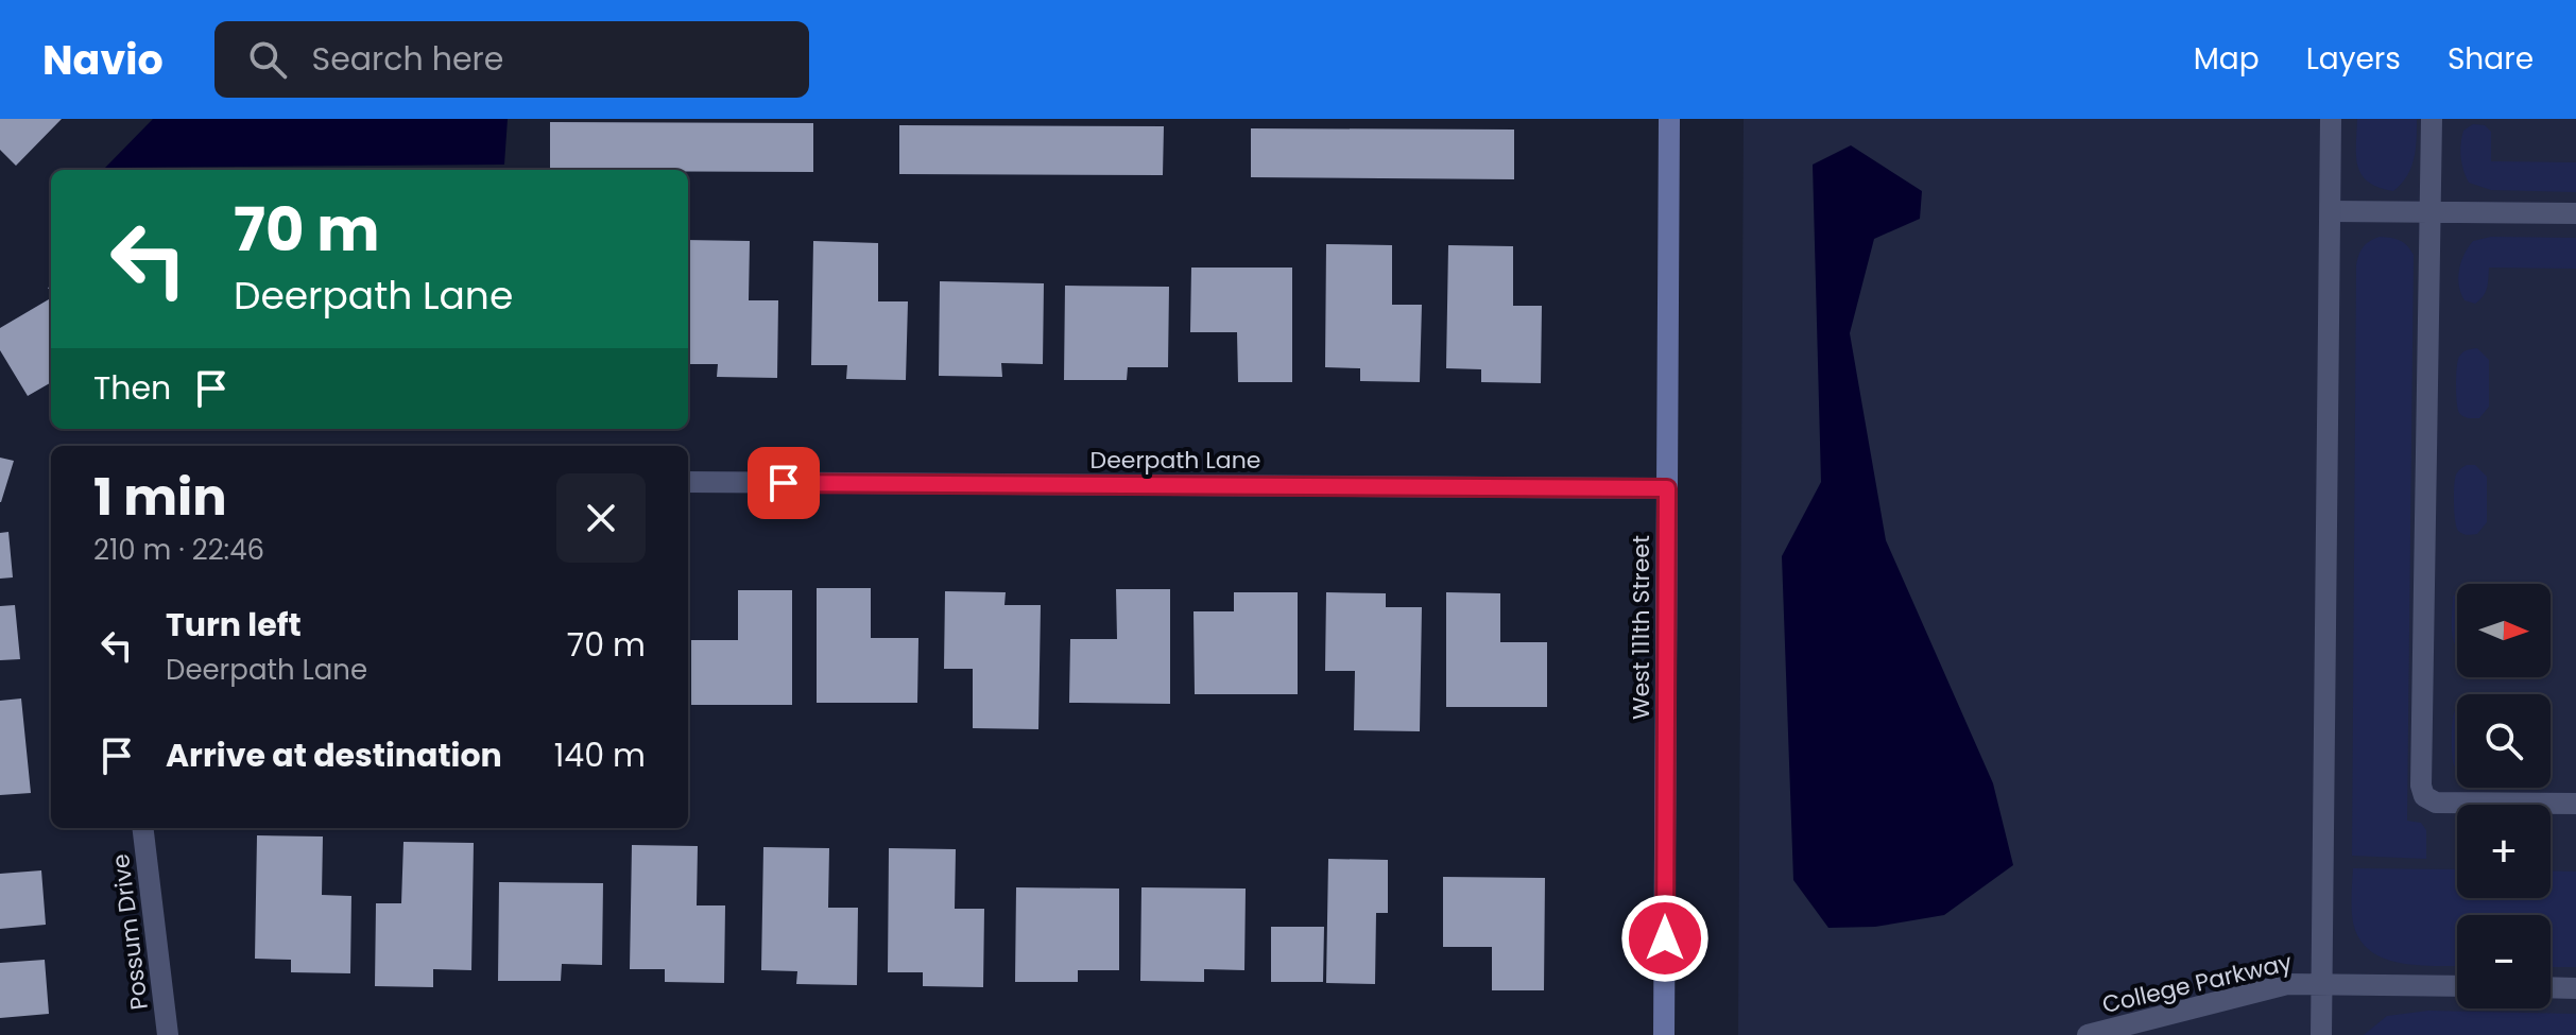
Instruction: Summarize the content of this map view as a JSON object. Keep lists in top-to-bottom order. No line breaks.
{"streets":{"main road":["West 111th Street"],"street":["Deerpath Lane","Possum Drive","College Parkway"]},"crossings":[["Deerpath Lane","West 111th Street"]],"north":"right","page":{"header":"Navio","search":"Search here","nav":["Map","Layers","Share"],"turn":["70 m","Deerpath Lane"],"then":"Then","heading":["1 min","210 m · 22:46"],"map_buttons":["+","−"],"list":[{"name":"Turn left","note":"Deerpath Lane","value":"70 m"},{"name":"Arrive at destination","value":"140 m"}]}}
